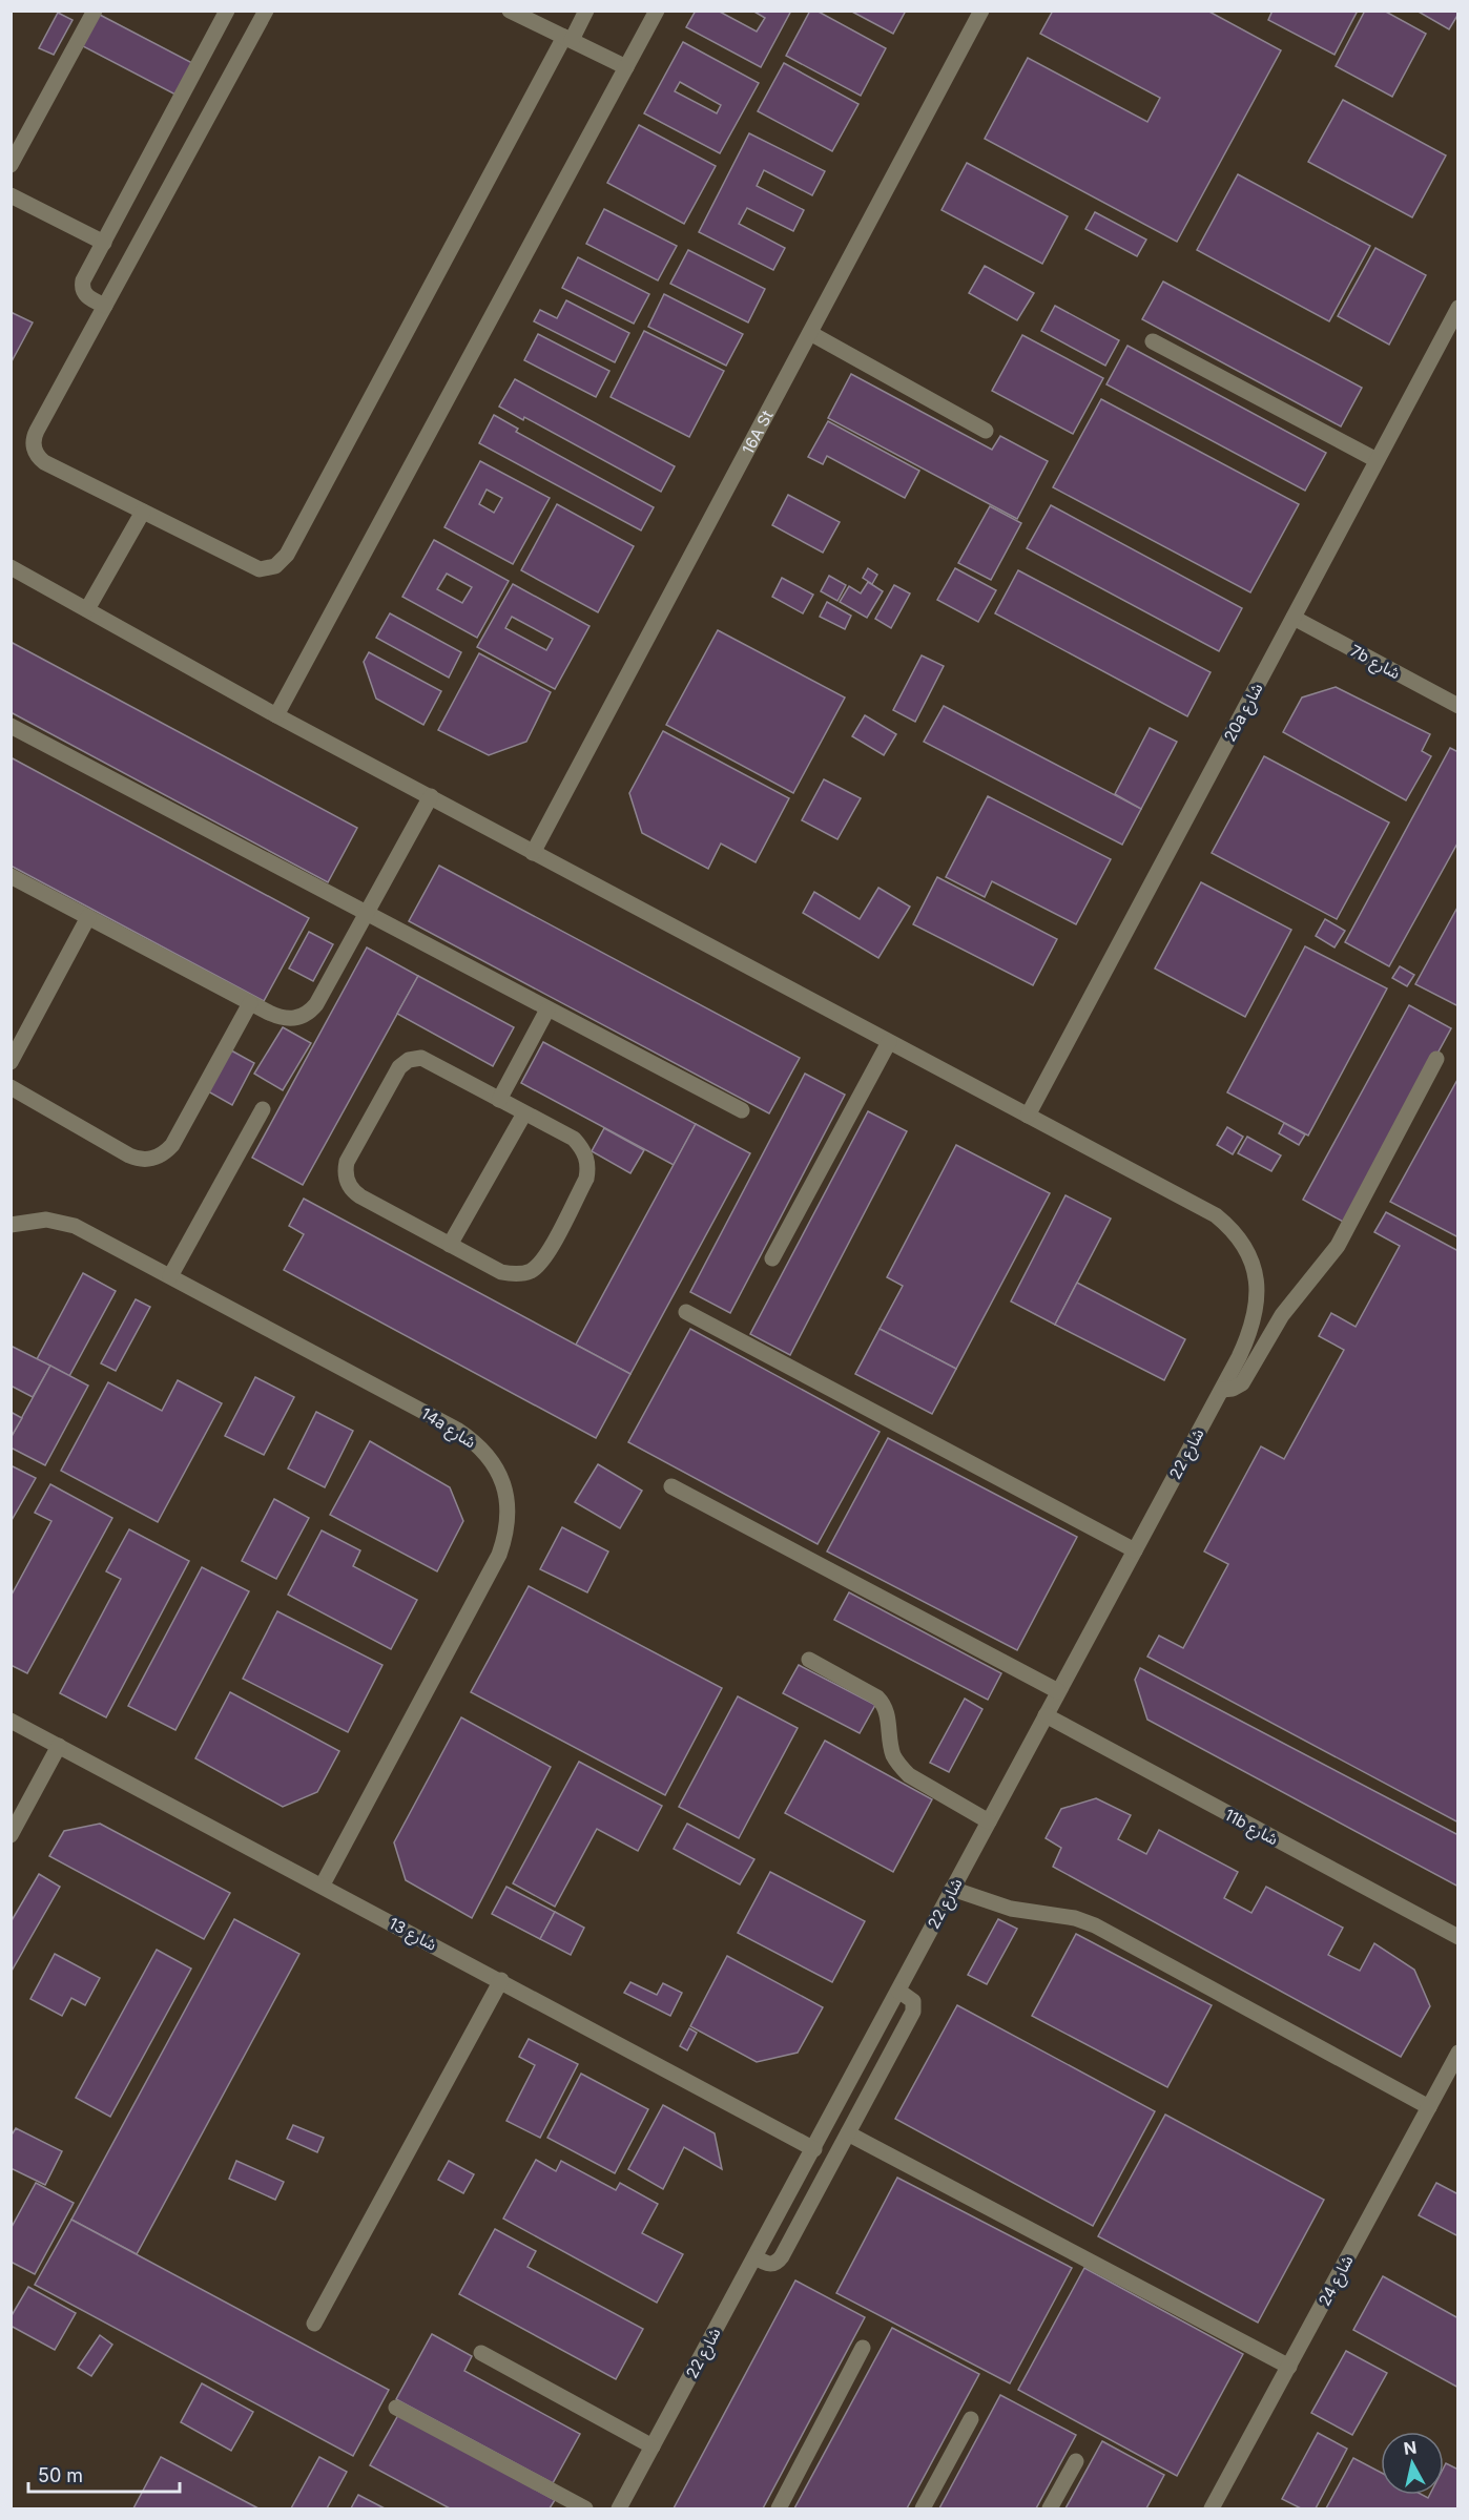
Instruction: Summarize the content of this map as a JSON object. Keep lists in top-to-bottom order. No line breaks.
{"streets":{"street":["16A St","7b شارع","20a شارع","14a شارع","شارع 22","11b شارع","شارع 13","شارع 24"]},"crossings":[["7b شارع","20a شارع"],["20a شارع","شارع 22"],["14a شارع","شارع 13"],["شارع 22","11b شارع"],["شارع 22","شارع 13"]],"scale_bar":"50 m","north":"top"}
